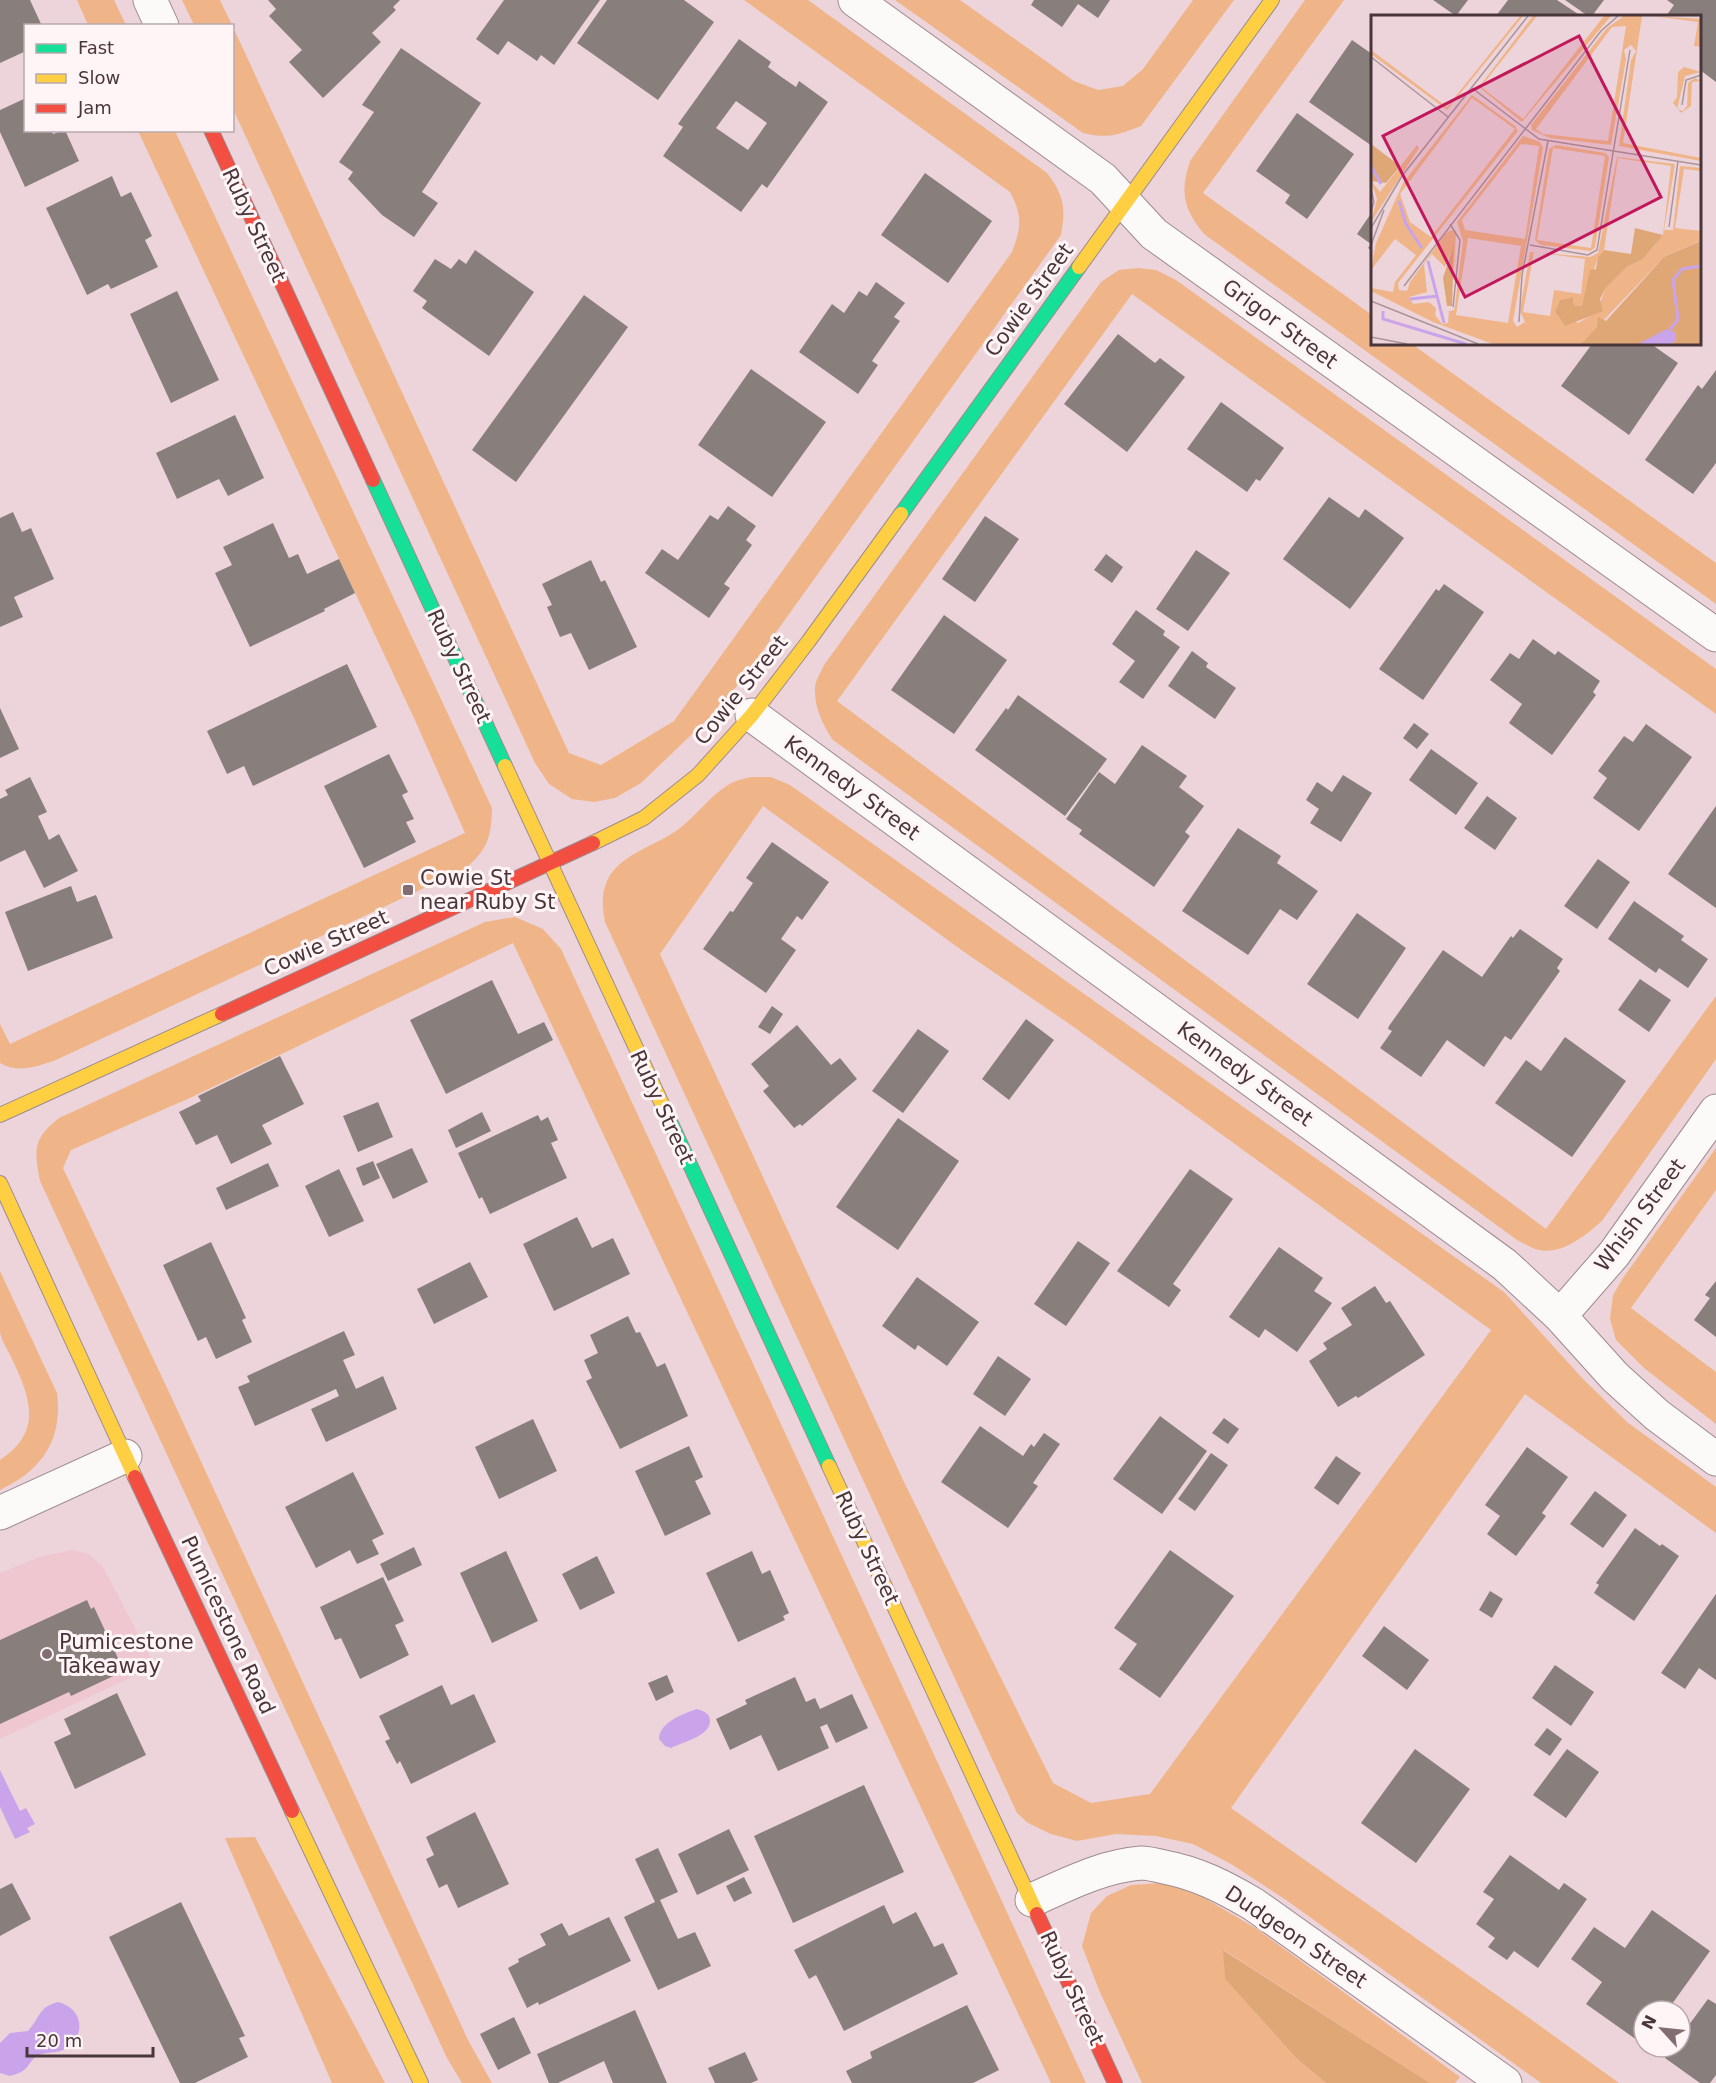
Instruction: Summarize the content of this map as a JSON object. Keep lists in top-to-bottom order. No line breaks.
{"streets":{"street":["Ruby Street","Cowie Street","Grigor Street","Kennedy Street","Whish Street","Pumicestone Road","Dudgeon Street"]},"crossings":[["Ruby Street","Cowie Street"],["Ruby Street","Dudgeon Street"],["Cowie Street","Grigor Street"],["Cowie Street","Kennedy Street"],["Kennedy Street","Whish Street"]],"places":{"transit":["Cowie St near Ruby St"],"other":["Pumicestone Takeaway"]},"legend":["Fast","Slow","Jam"],"scale_bar":"20 m","north":"top left"}
